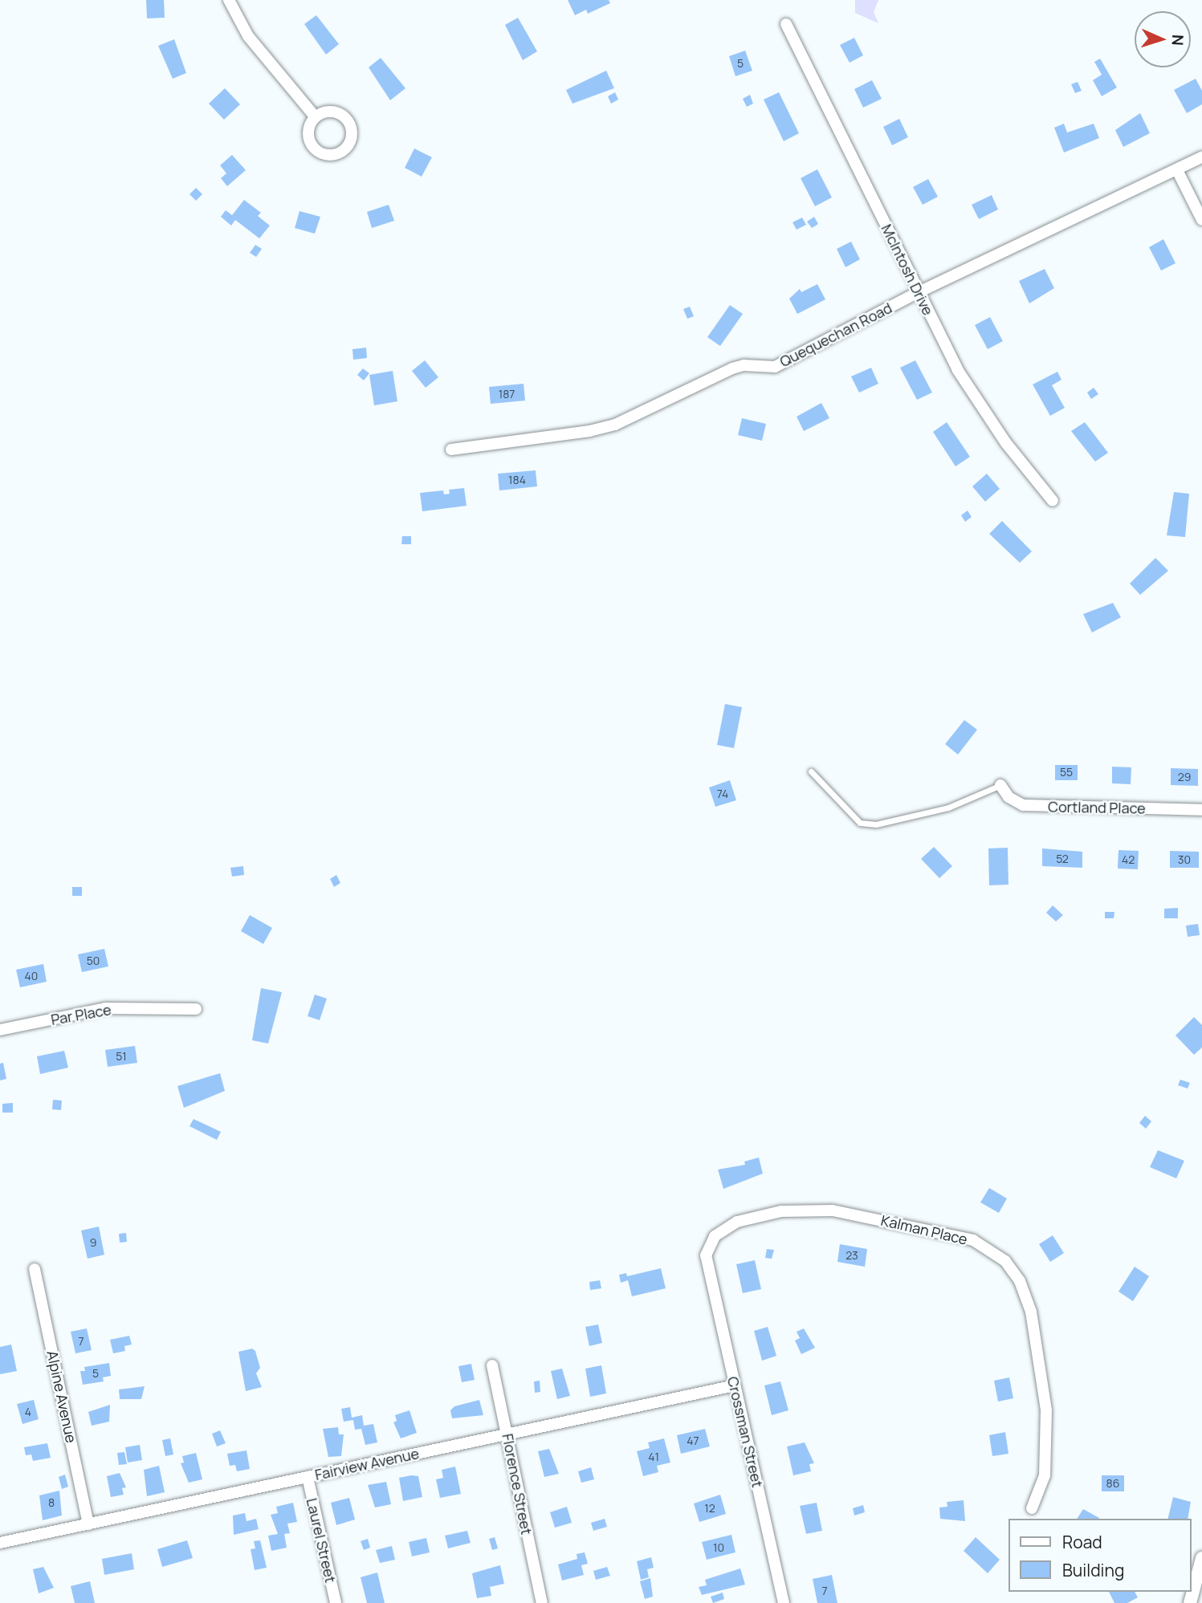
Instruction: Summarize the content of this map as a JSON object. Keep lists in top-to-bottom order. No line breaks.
{"streets":{"street":["McIntosh Drive","Quequechan Road","Cortland Place","Par Place","Kalman Place","Alpine Avenue","Crossman Street","Fairview Avenue","Florence Street","Laurel Street"]},"crossings":[["McIntosh Drive","Quequechan Road"],["Kalman Place","Crossman Street"],["Alpine Avenue","Fairview Avenue"],["Crossman Street","Fairview Avenue"],["Fairview Avenue","Florence Street"],["Fairview Avenue","Laurel Street"]],"house_numbers":["5","187","184","55","29","74","52","42","30","50","40","51","9","23","7","5","4","47","41","86","8","12","10","7"],"legend":["Road","Building"],"north":"right"}
